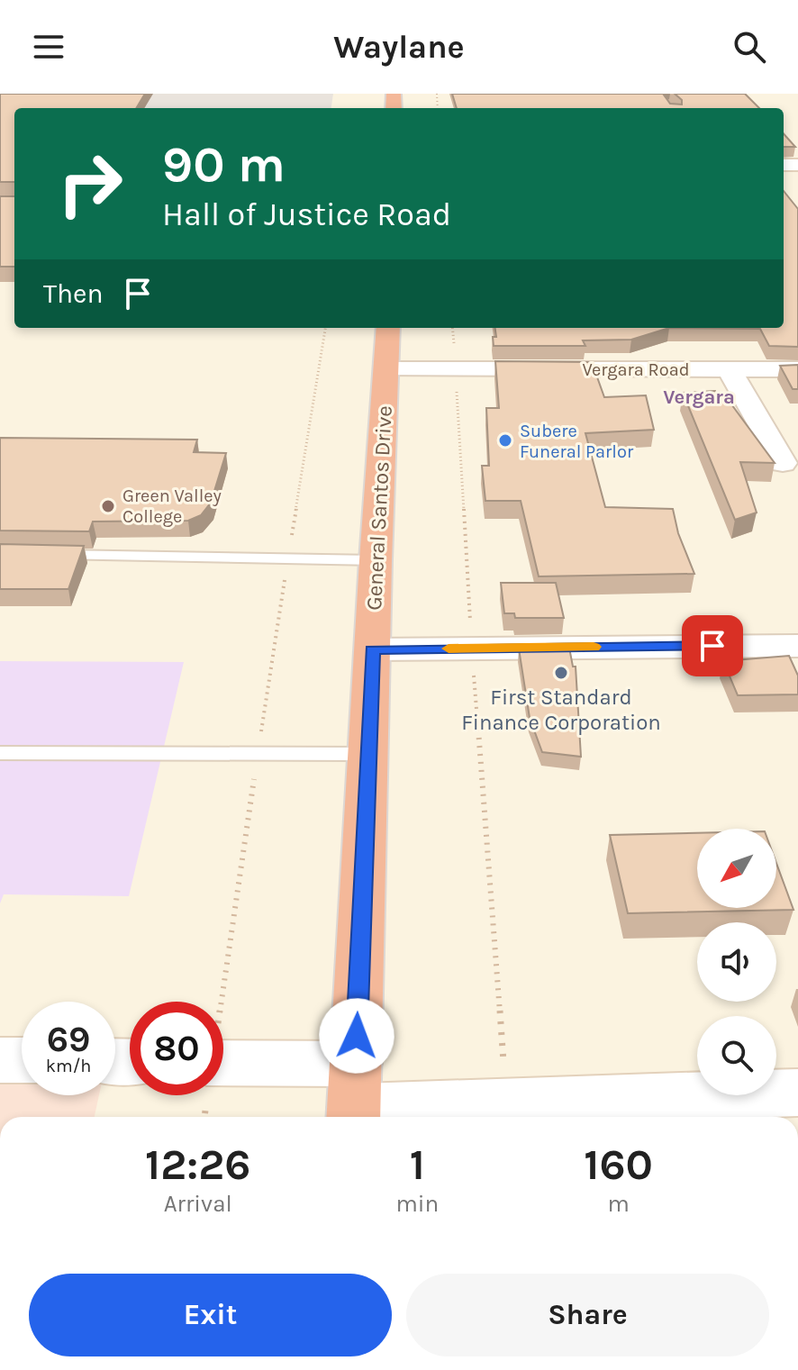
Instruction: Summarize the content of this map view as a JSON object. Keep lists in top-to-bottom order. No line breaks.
{"streets":{"highway":["General Santos Drive"],"street":["Vergara Road"]},"crossings":[["Vergara Road","General Santos Drive"]],"districts":["Vergara"],"places":["Subere Funeral Parlor","Green Valley College","First Standard Finance Corporation"],"north":"bottom left","page":{"header":"Waylane","turn":["90 m","Hall of Justice Road"],"then":"Then","speed":"69 km/h","limit":"80","eta":["12:26","Arrival","1","min","160","m"],"buttons":["Exit","Share"]}}
